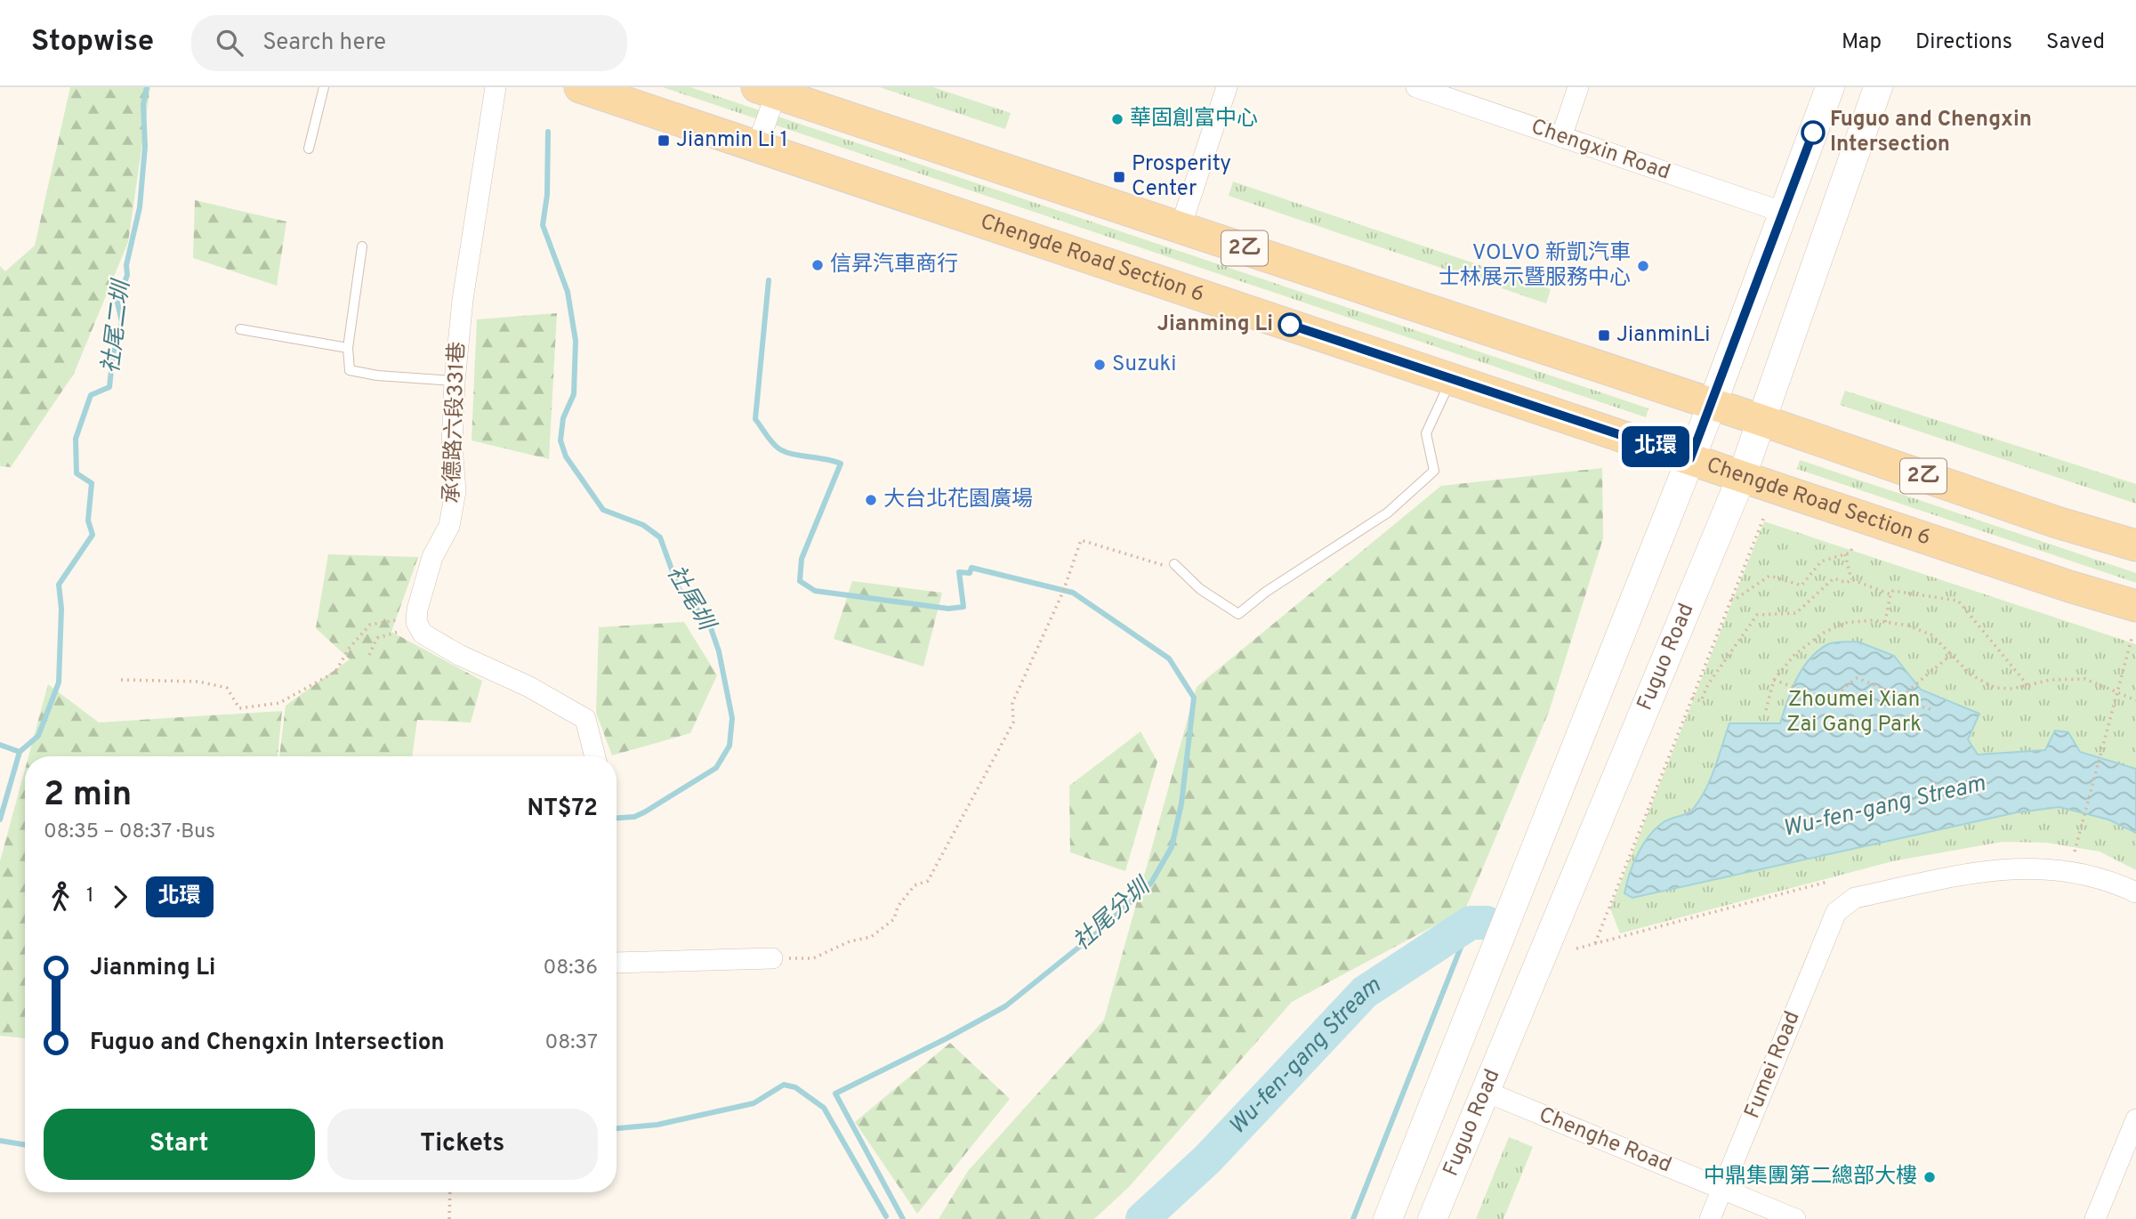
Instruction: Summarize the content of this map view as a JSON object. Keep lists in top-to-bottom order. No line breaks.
{"streets":{"main road":["2乙","Chengde Road Section 6"],"street":["Chengxin Road","承德路六段331巷","Fuguo Road","Fumei Road","Chenghe Road"]},"crossings":[["Chengxin Road","Fuguo Road"],["2乙","Fuguo Road"],["Chengde Road Section 6","Fuguo Road"],["Fuguo Road","Chenghe Road"],["Fumei Road","Chenghe Road"]],"water":["社尾二圳","社尾圳","Wu-fen-gang Stream","社尾分圳"],"parks":["Zhoumei Xian Zai Gang Park"],"places":{"other":["華固創富中心","Fuguo and Chengxin Intersection","信昇汽車商行","VOLVO 新凱汽車 士林展示暨服務中心","Jianming Li","Suzuki","大台北花園廣場","中鼎集團第二總部大樓"],"transit":["Jianmin Li 1","Prosperity Center","JianminLi"]},"lines":["bus line 北環"],"page":{"header":"Stopwise","search":"Search here","nav":["Map","Directions","Saved"],"on_map":"北環","heading":["2 min","08:35 – 08:37 · Bus","NT$72"],"legs":["1","北環"],"list":[{"name":"Jianming Li","value":"08:36"},{"name":"Fuguo and Chengxin Intersection","value":"08:37"}],"buttons":["Start","Tickets"]}}
